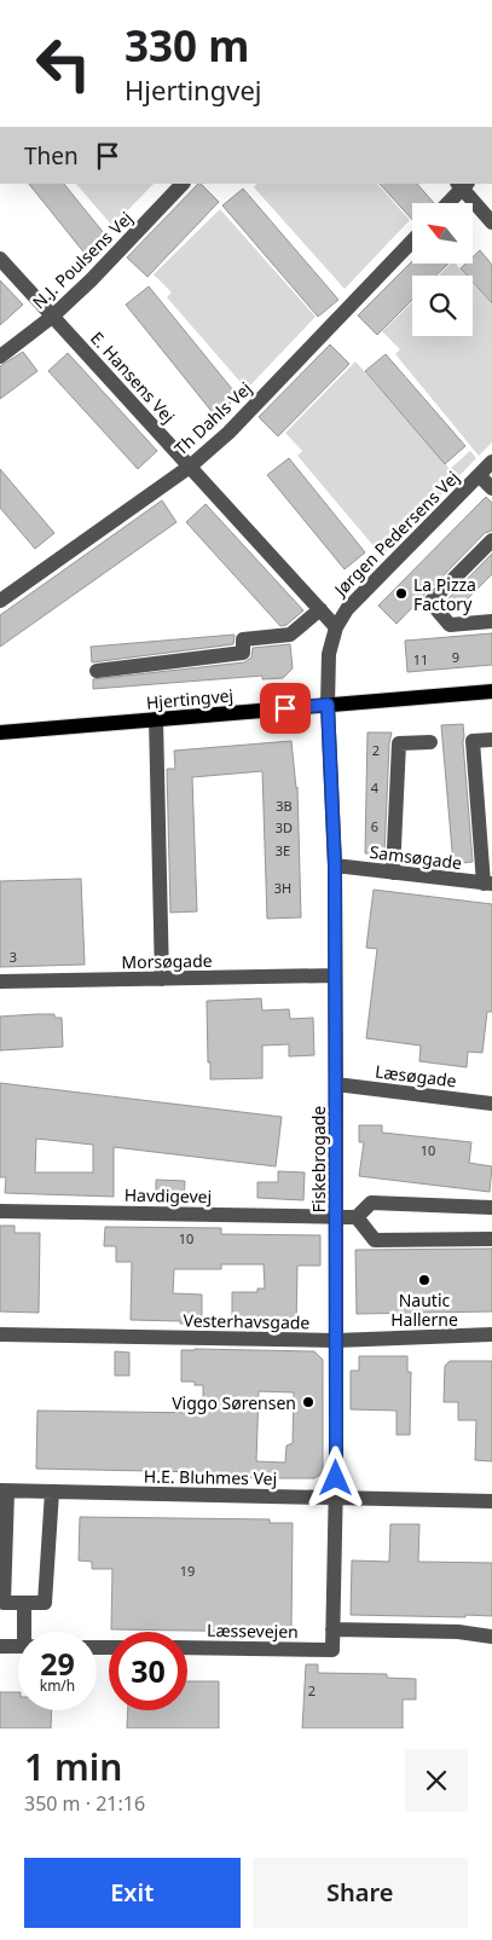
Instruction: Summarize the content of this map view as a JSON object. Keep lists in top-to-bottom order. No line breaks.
{"streets":{"main road":["Hjertingvej"],"street":["N.J. Poulsens Vej","E. Hansens Vej","Th Dahls Vej","Jørgen Pedersens Vej","Samsøgade","Morsøgade","Læsøgade","Fiskebrogade","Havdigevej","Vesterhavsgade","H.E. Bluhmes Vej","Læssevejen"]},"crossings":[["N.J. Poulsens Vej","E. Hansens Vej"],["E. Hansens Vej","Th Dahls Vej"],["E. Hansens Vej","Jørgen Pedersens Vej"],["Jørgen Pedersens Vej","Hjertingvej"],["Jørgen Pedersens Vej","Fiskebrogade"],["Hjertingvej","Fiskebrogade"],["Samsøgade","Fiskebrogade"],["Morsøgade","Fiskebrogade"],["Læsøgade","Fiskebrogade"],["Fiskebrogade","Havdigevej"],["Fiskebrogade","Vesterhavsgade"],["Fiskebrogade","H.E. Bluhmes Vej"],["Fiskebrogade","Læssevejen"]],"places":["La Pizza Factory","Nautic Hallerne","Viggo Sørensen"],"house_numbers":["9","11","2","4","3B","6","3D","3E","3H","3","10","10","19","2"],"north":"top left","page":{"turn":["330 m","Hjertingvej"],"then":"Then","speed":"29 km/h","limit":"30","heading":["1 min","350 m · 21:16"],"buttons":["Exit","Share"]}}
